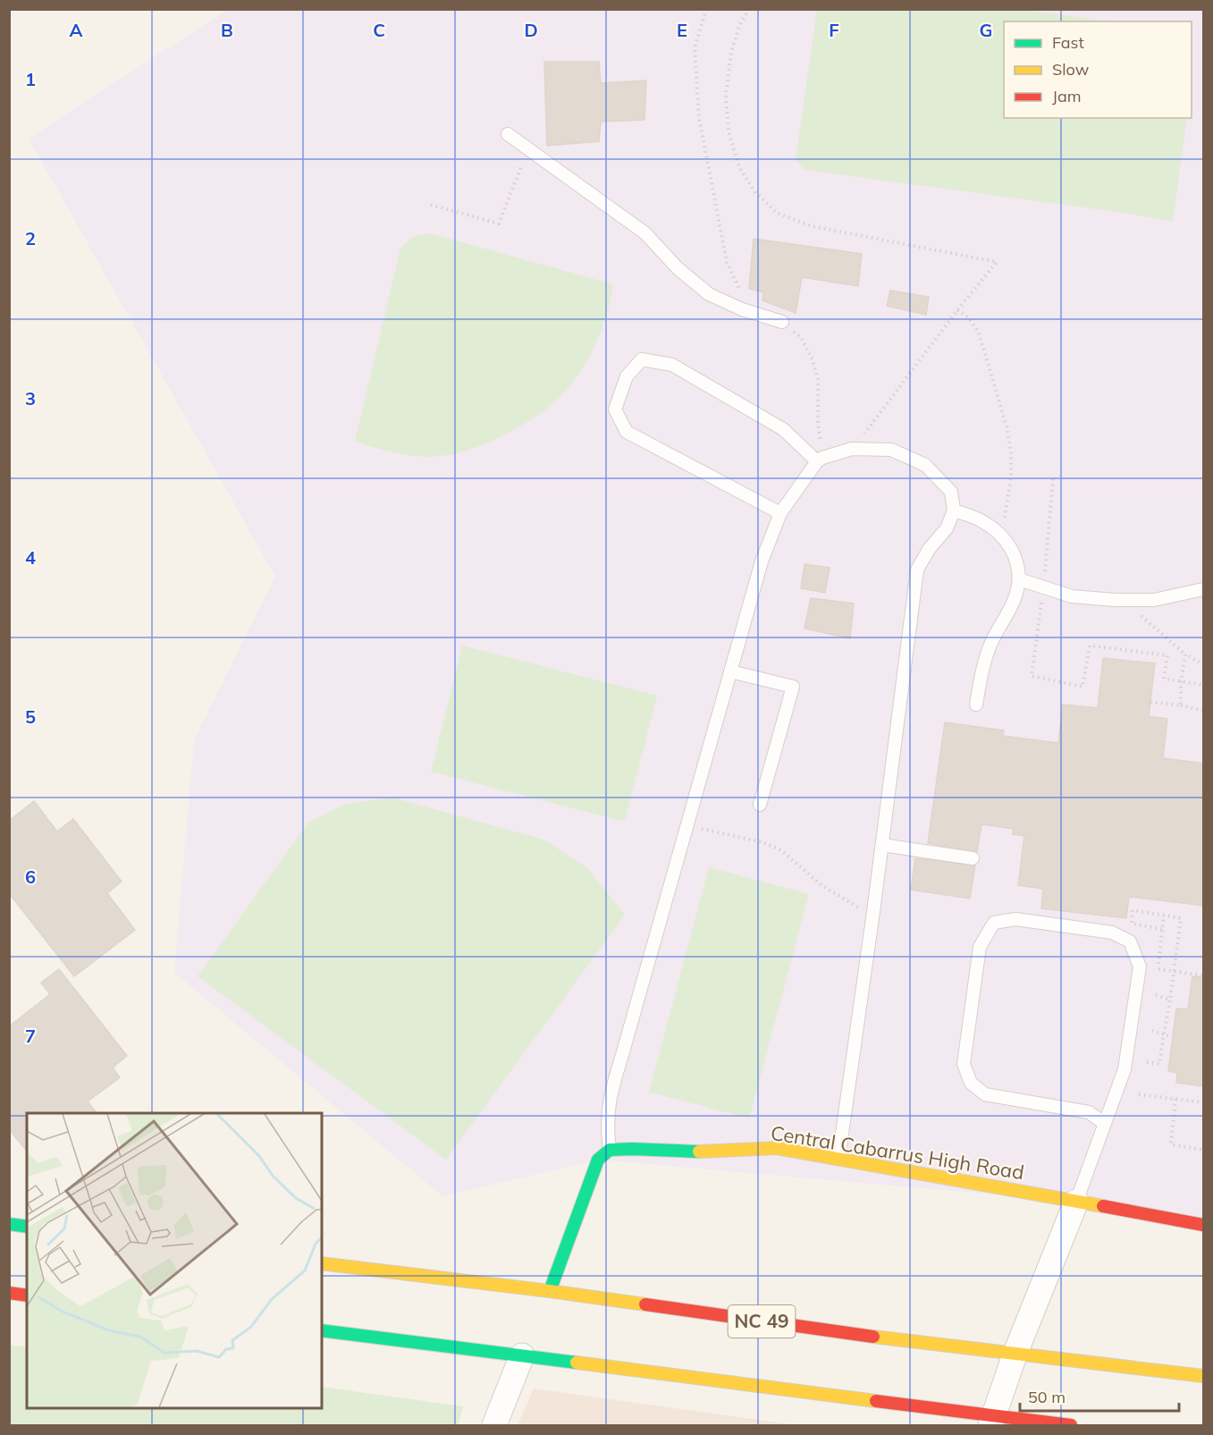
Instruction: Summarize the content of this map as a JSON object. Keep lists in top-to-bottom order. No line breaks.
{"streets":{"main road":["Central Cabarrus High Road","NC 49"]},"legend":["Fast","Slow","Jam"],"scale_bar":"50 m","grid":{"columns":["A","B","C","D","E","F","G"],"rows":["1","2","3","4","5","6","7"]}}
